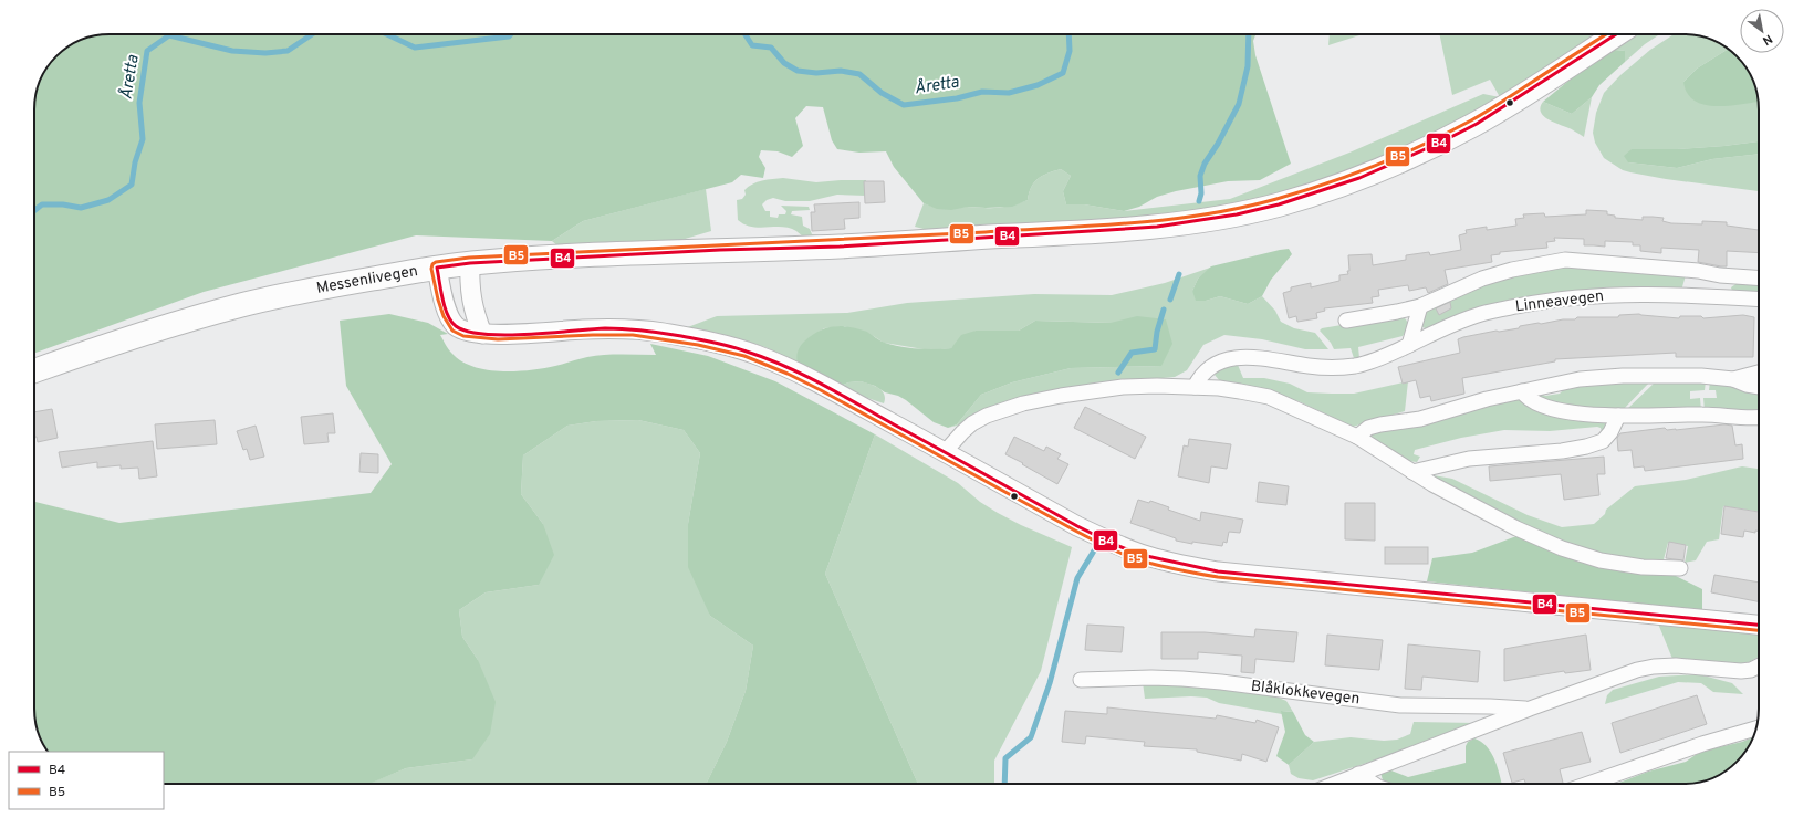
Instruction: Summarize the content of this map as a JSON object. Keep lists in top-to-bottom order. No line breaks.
{"streets":{"main road":["Messenlivegen"],"street":["Linneavegen","Blåklokkevegen"]},"water":["Åretta"],"lines":["transit line B4","transit line B5"],"legend":["B4","B5"],"north":"bottom right"}
